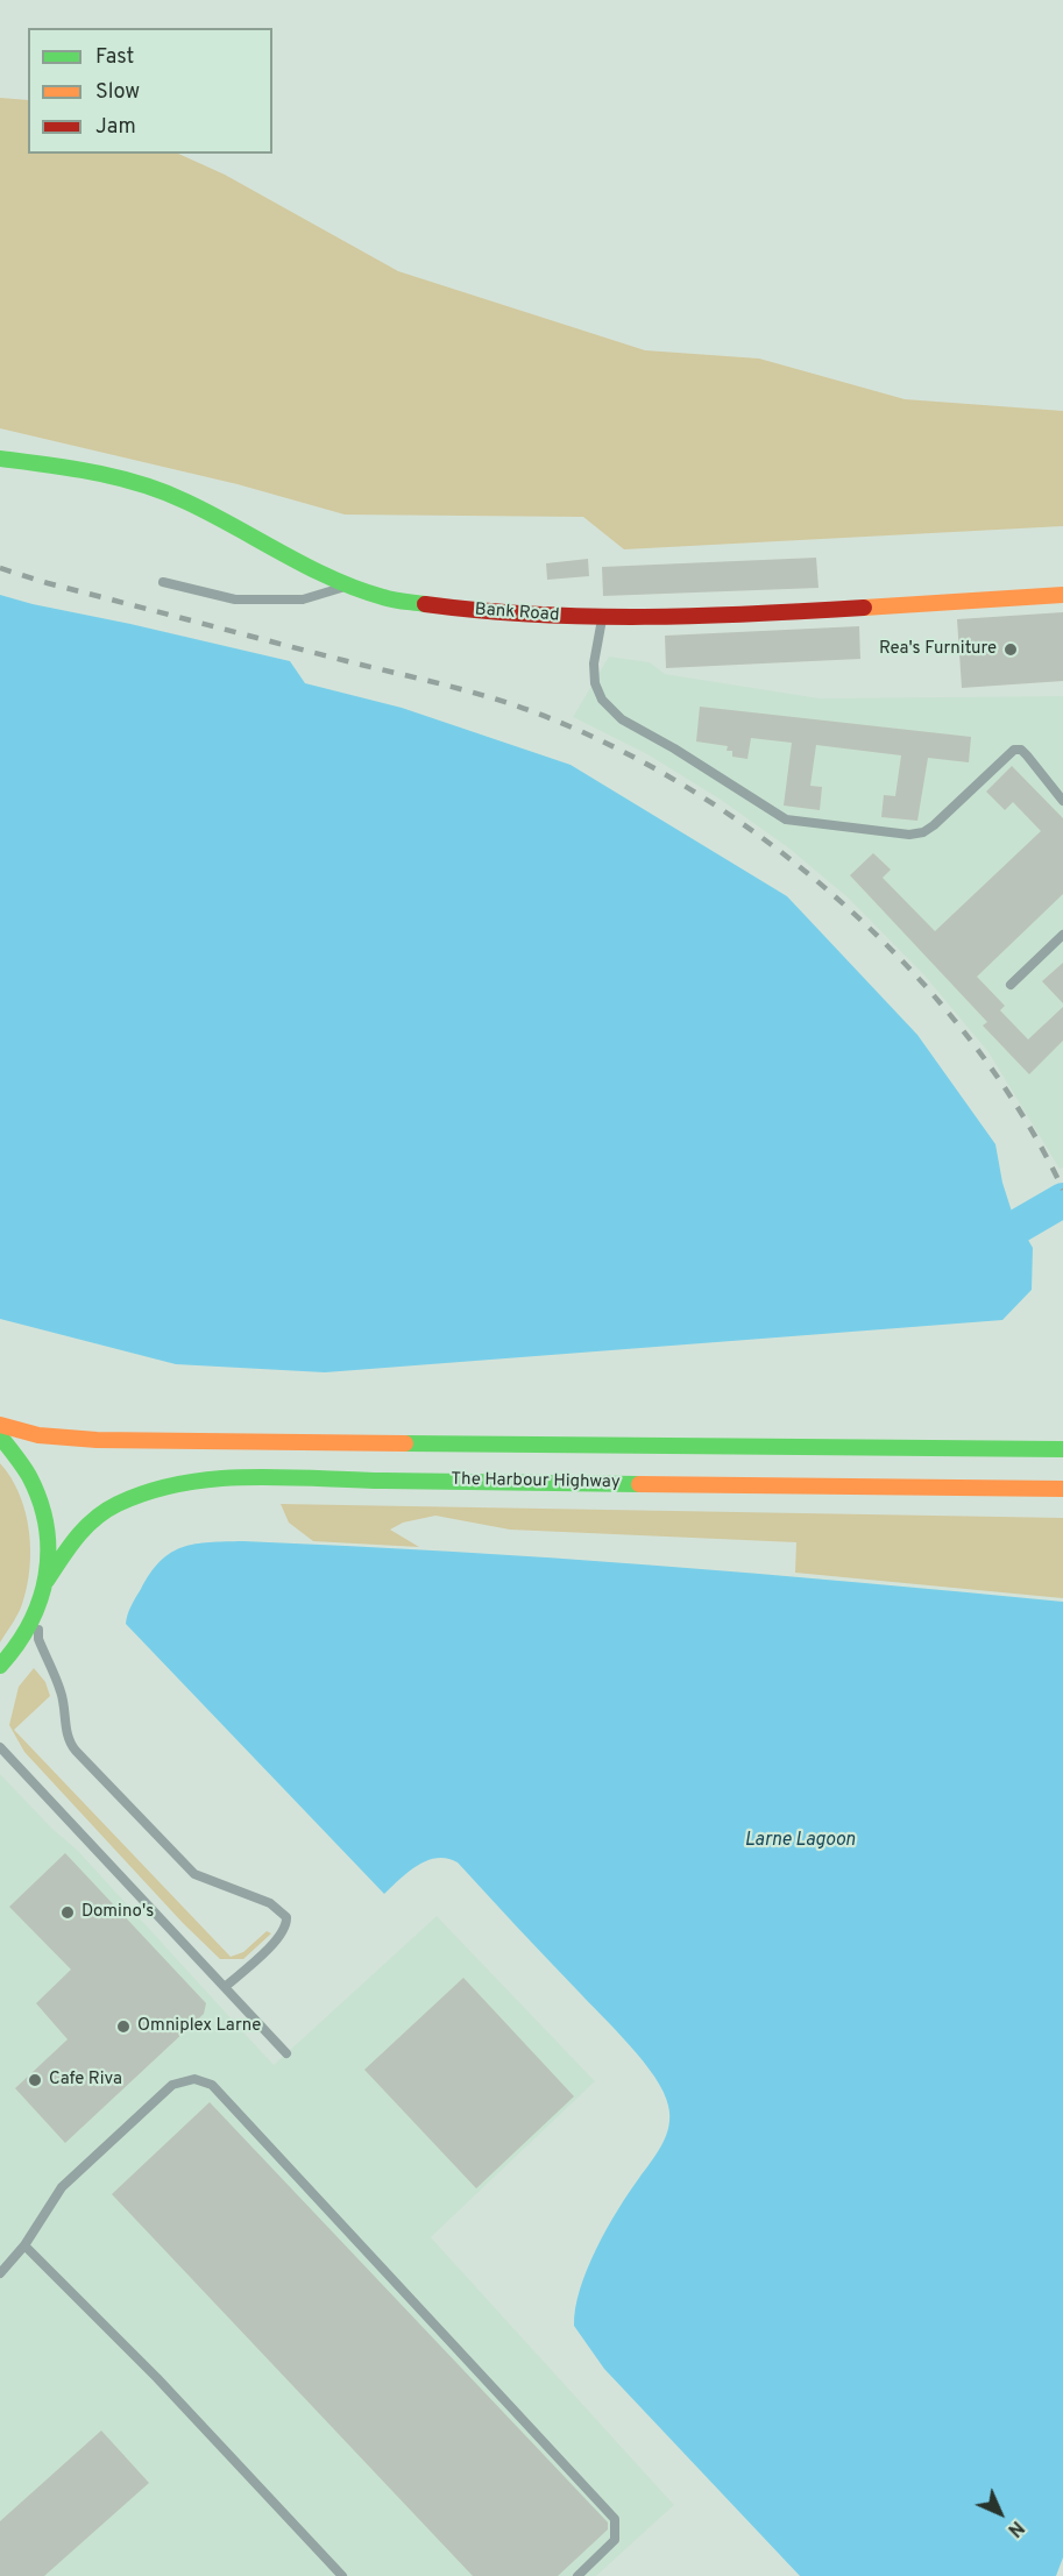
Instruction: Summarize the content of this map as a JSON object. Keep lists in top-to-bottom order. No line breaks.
{"streets":{"main road":["Bank Road","The Harbour Highway"]},"water":["Larne Lagoon"],"places":["Rea's Furniture","Domino's","Omniplex Larne","Cafe Riva"],"legend":["Fast","Slow","Jam"],"north":"bottom right"}
